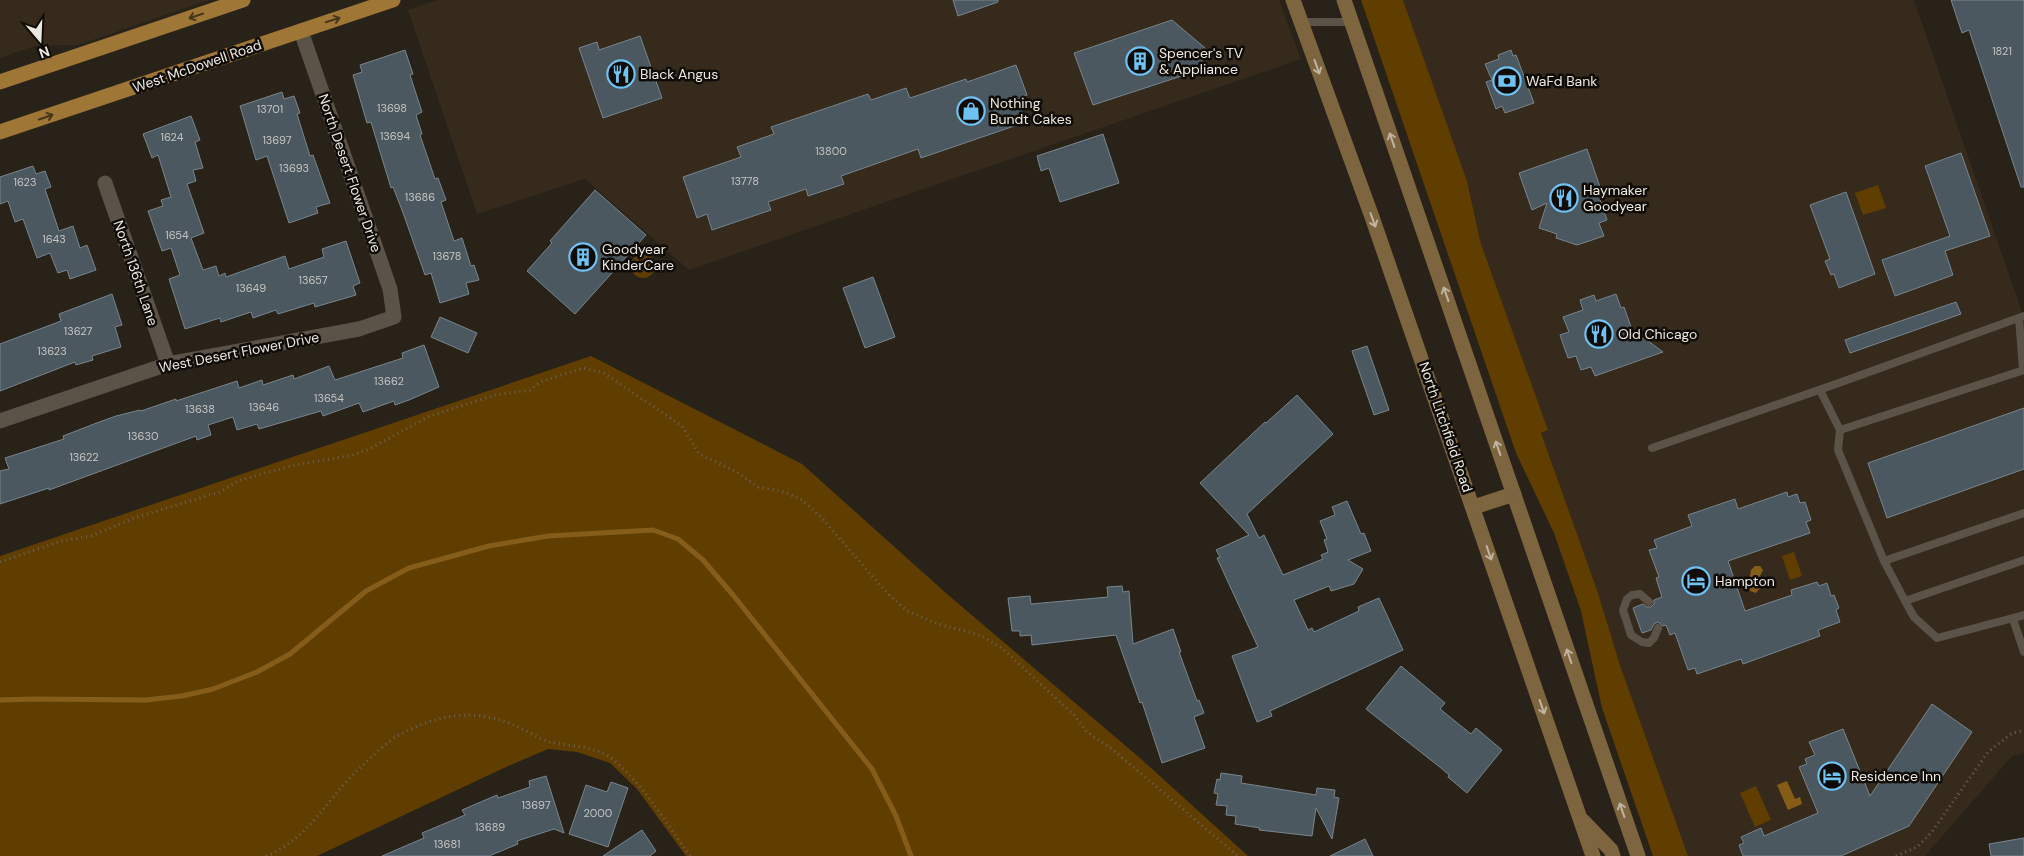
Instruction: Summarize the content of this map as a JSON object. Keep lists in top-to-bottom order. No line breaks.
{"streets":{"main road":["West McDowell Road","North Litchfield Road"],"street":["North Desert Flower Drive","North 136th Lane","West Desert Flower Drive"]},"crossings":[["West McDowell Road","North Desert Flower Drive"],["North Desert Flower Drive","West Desert Flower Drive"],["North 136th Lane","West Desert Flower Drive"]],"places":{"building":["Spencer's TV & Appliance","Goodyear KinderCare"],"restaurant":["Black Angus","Haymaker Goodyear","Old Chicago"],"bank":["WaFd Bank"],"shop":["Nothing Bundt Cakes"],"hotel":["Hampton","Residence Inn"]},"house_numbers":["1821","13698","13701","13694","1624","13697","13800","13693","13778","1623","13686","1654","1643","13678","13657","13649","13627","13623","13662","13654","13646","13638","13630","13622","13697","2000","13689","13681"],"north":"bottom"}
